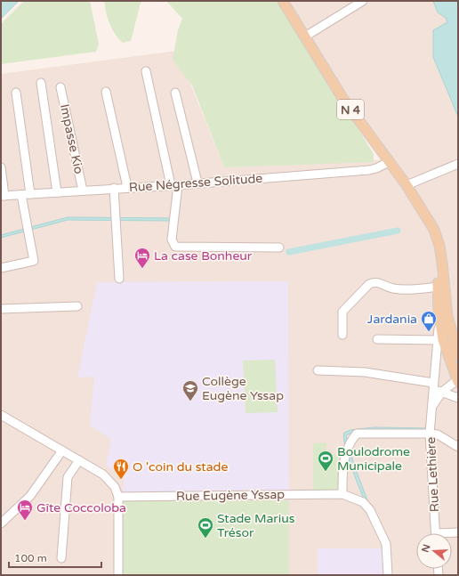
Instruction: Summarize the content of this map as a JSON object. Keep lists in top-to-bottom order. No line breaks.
{"streets":{"main road":["N 4"],"street":["Impasse Kio","Rue Négresse Solitude","Rue Lethière","Rue Eugène Yssap"]},"crossings":[["N 4","Rue Négresse Solitude"],["N 4","Rue Lethière"],["Impasse Kio","Rue Négresse Solitude"]],"places":{"hotel":["La case Bonheur","Gîte Coccoloba"],"shop":["Jardania"],"school or university":["Collège Eugène Yssap"],"sports":["Boulodrome Municipale","Stade Marius Trésor"],"restaurant":["O 'coin du stade"]},"scale_bar":"100 m","north":"left"}
